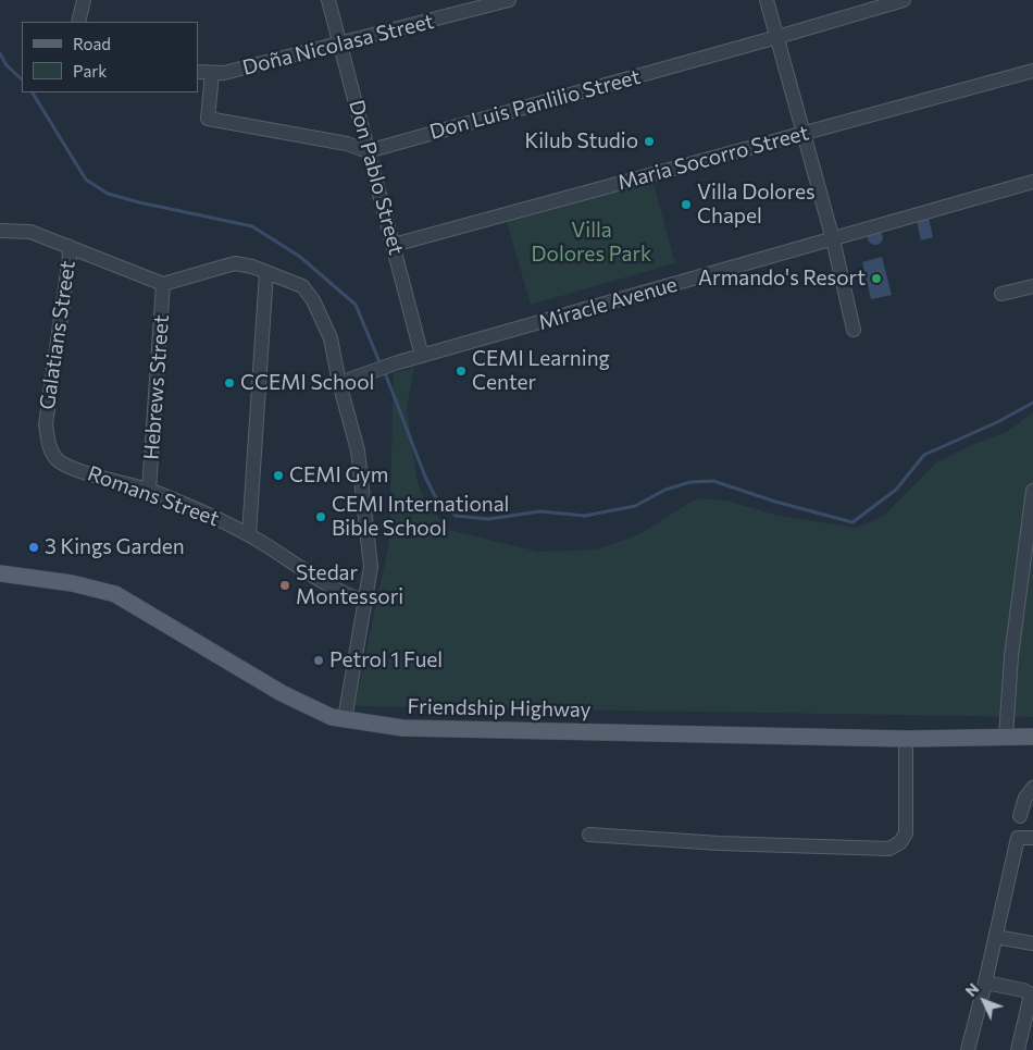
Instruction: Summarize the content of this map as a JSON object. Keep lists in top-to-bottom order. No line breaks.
{"streets":{"main road":["Friendship Highway"],"street":["Doña Nicolasa Street","Don Luis Panlilio Street","Maria Socorro Street","Don Pablo Street","Miracle Avenue","Galatians Street","Hebrews Street","Romans Street"]},"crossings":[["Doña Nicolasa Street","Don Pablo Street"],["Don Luis Panlilio Street","Don Pablo Street"],["Maria Socorro Street","Don Pablo Street"],["Don Pablo Street","Miracle Avenue"],["Galatians Street","Romans Street"],["Hebrews Street","Romans Street"]],"parks":["Villa Dolores Park"],"places":["Kilub Studio","Villa Dolores Chapel","Armando's Resort","CEMI Learning Center","CCEMI School","CEMI Gym","CEMI International Bible School","3 Kings Garden","Stedar Montessori","Petrol 1 Fuel"],"legend":["Road","Park"],"north":"top left"}
